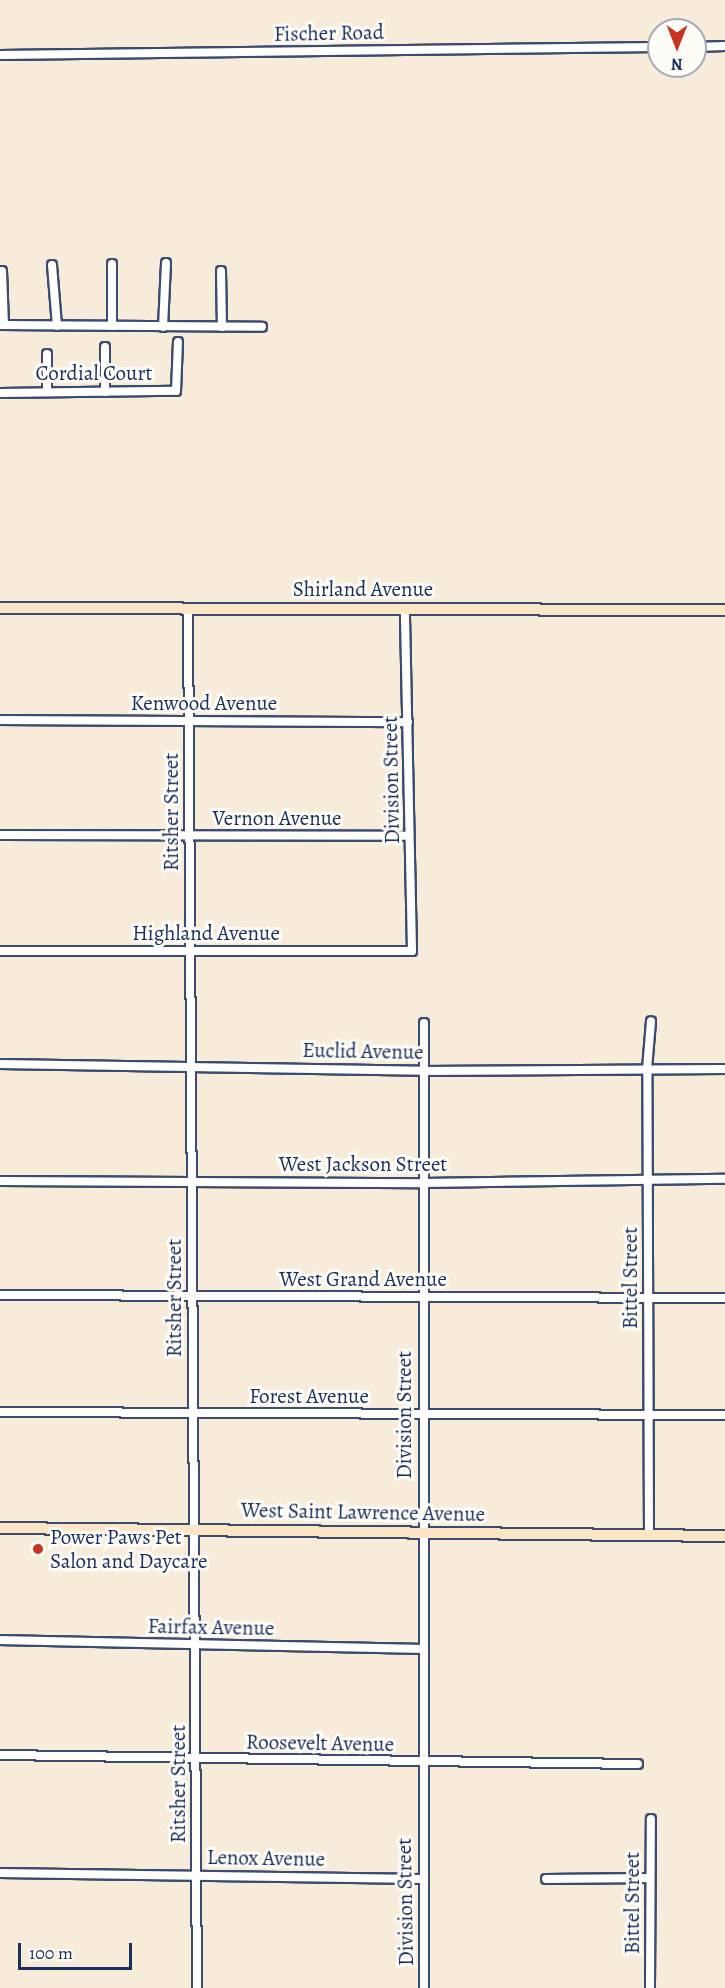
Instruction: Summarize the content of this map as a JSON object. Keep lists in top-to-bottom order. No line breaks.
{"streets":{"street":["Fischer Road","Cordial Court","Shirland Avenue","Kenwood Avenue","Division Street","Ritsher Street","Vernon Avenue","Highland Avenue","Euclid Avenue","West Jackson Street","Bittel Street","West Grand Avenue","Forest Avenue","West Saint Lawrence Avenue","Fairfax Avenue","Roosevelt Avenue","Lenox Avenue"]},"crossings":[["Shirland Avenue","Division Street"],["Shirland Avenue","Ritsher Street"],["Kenwood Avenue","Division Street"],["Kenwood Avenue","Ritsher Street"],["Division Street","Vernon Avenue"],["Division Street","Highland Avenue"],["Division Street","Euclid Avenue"],["Division Street","West Jackson Street"],["Division Street","West Grand Avenue"],["Division Street","Forest Avenue"],["Division Street","West Saint Lawrence Avenue"],["Division Street","Fairfax Avenue"],["Division Street","Roosevelt Avenue"],["Division Street","Lenox Avenue"],["Ritsher Street","Vernon Avenue"],["Ritsher Street","Highland Avenue"],["Ritsher Street","Euclid Avenue"],["Ritsher Street","West Jackson Street"],["Ritsher Street","West Grand Avenue"],["Ritsher Street","Forest Avenue"],["Ritsher Street","West Saint Lawrence Avenue"],["Ritsher Street","Fairfax Avenue"],["Ritsher Street","Roosevelt Avenue"],["Ritsher Street","Lenox Avenue"],["Euclid Avenue","Bittel Street"],["West Jackson Street","Bittel Street"],["Bittel Street","West Grand Avenue"],["Bittel Street","Forest Avenue"],["Bittel Street","West Saint Lawrence Avenue"]],"places":["Power Paws Pet Salon and Daycare"],"scale_bar":"100 m","north":"bottom"}
